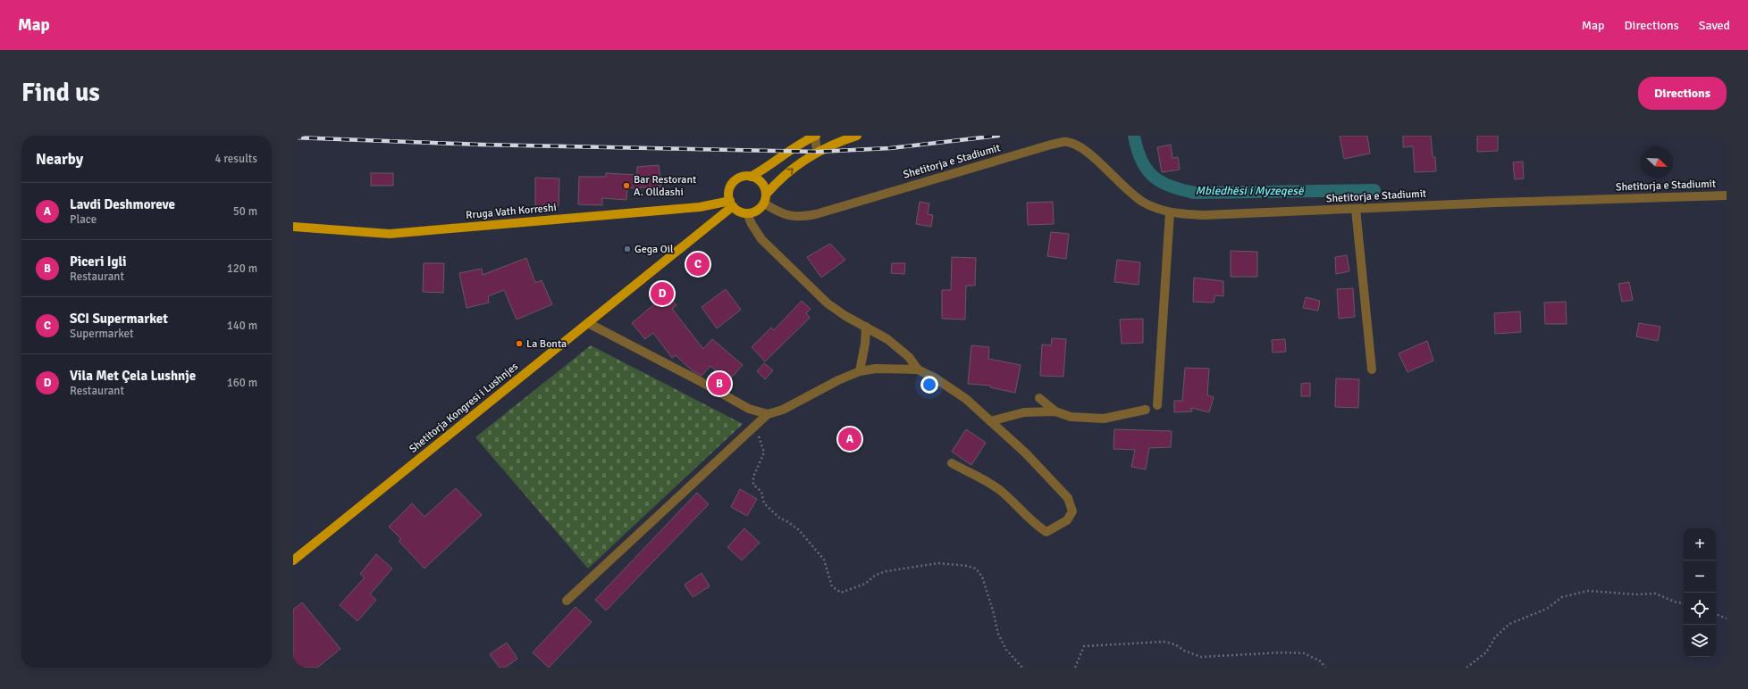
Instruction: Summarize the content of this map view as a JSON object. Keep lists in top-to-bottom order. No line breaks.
{"streets":{"main road":["Rruga Vath Korreshi","Shetitorja Kongresi i Lushnjes"],"street":["Shetitorja e Stadiumit"]},"crossings":[["Shetitorja e Stadiumit","Rruga Vath Korreshi"],["Shetitorja e Stadiumit","Shetitorja Kongresi i Lushnjes"],["Rruga Vath Korreshi","Shetitorja Kongresi i Lushnjes"]],"water":["Mbledhësi i Myzeqesë"],"places":["Bar Restorant A. Olldashi","Gega Oil","La Bonta"],"north":"bottom right","page":{"header":"Map","nav":["Map","Directions","Saved"],"buttons":"Directions","title":"Find us","heading":["Nearby","4 results"],"list":[{"mark":"A","name":"Lavdi Deshmoreve","note":"Place","value":"50 m"},{"mark":"B","name":"Piceri Igli","note":"Restaurant","value":"120 m"},{"mark":"C","name":"SCI Supermarket","note":"Supermarket","value":"140 m"},{"mark":"D","name":"Vila Met Çela Lushnje","note":"Restaurant","value":"160 m"}],"pins":["C","D","B","A"],"map_buttons":["+","−"]}}
